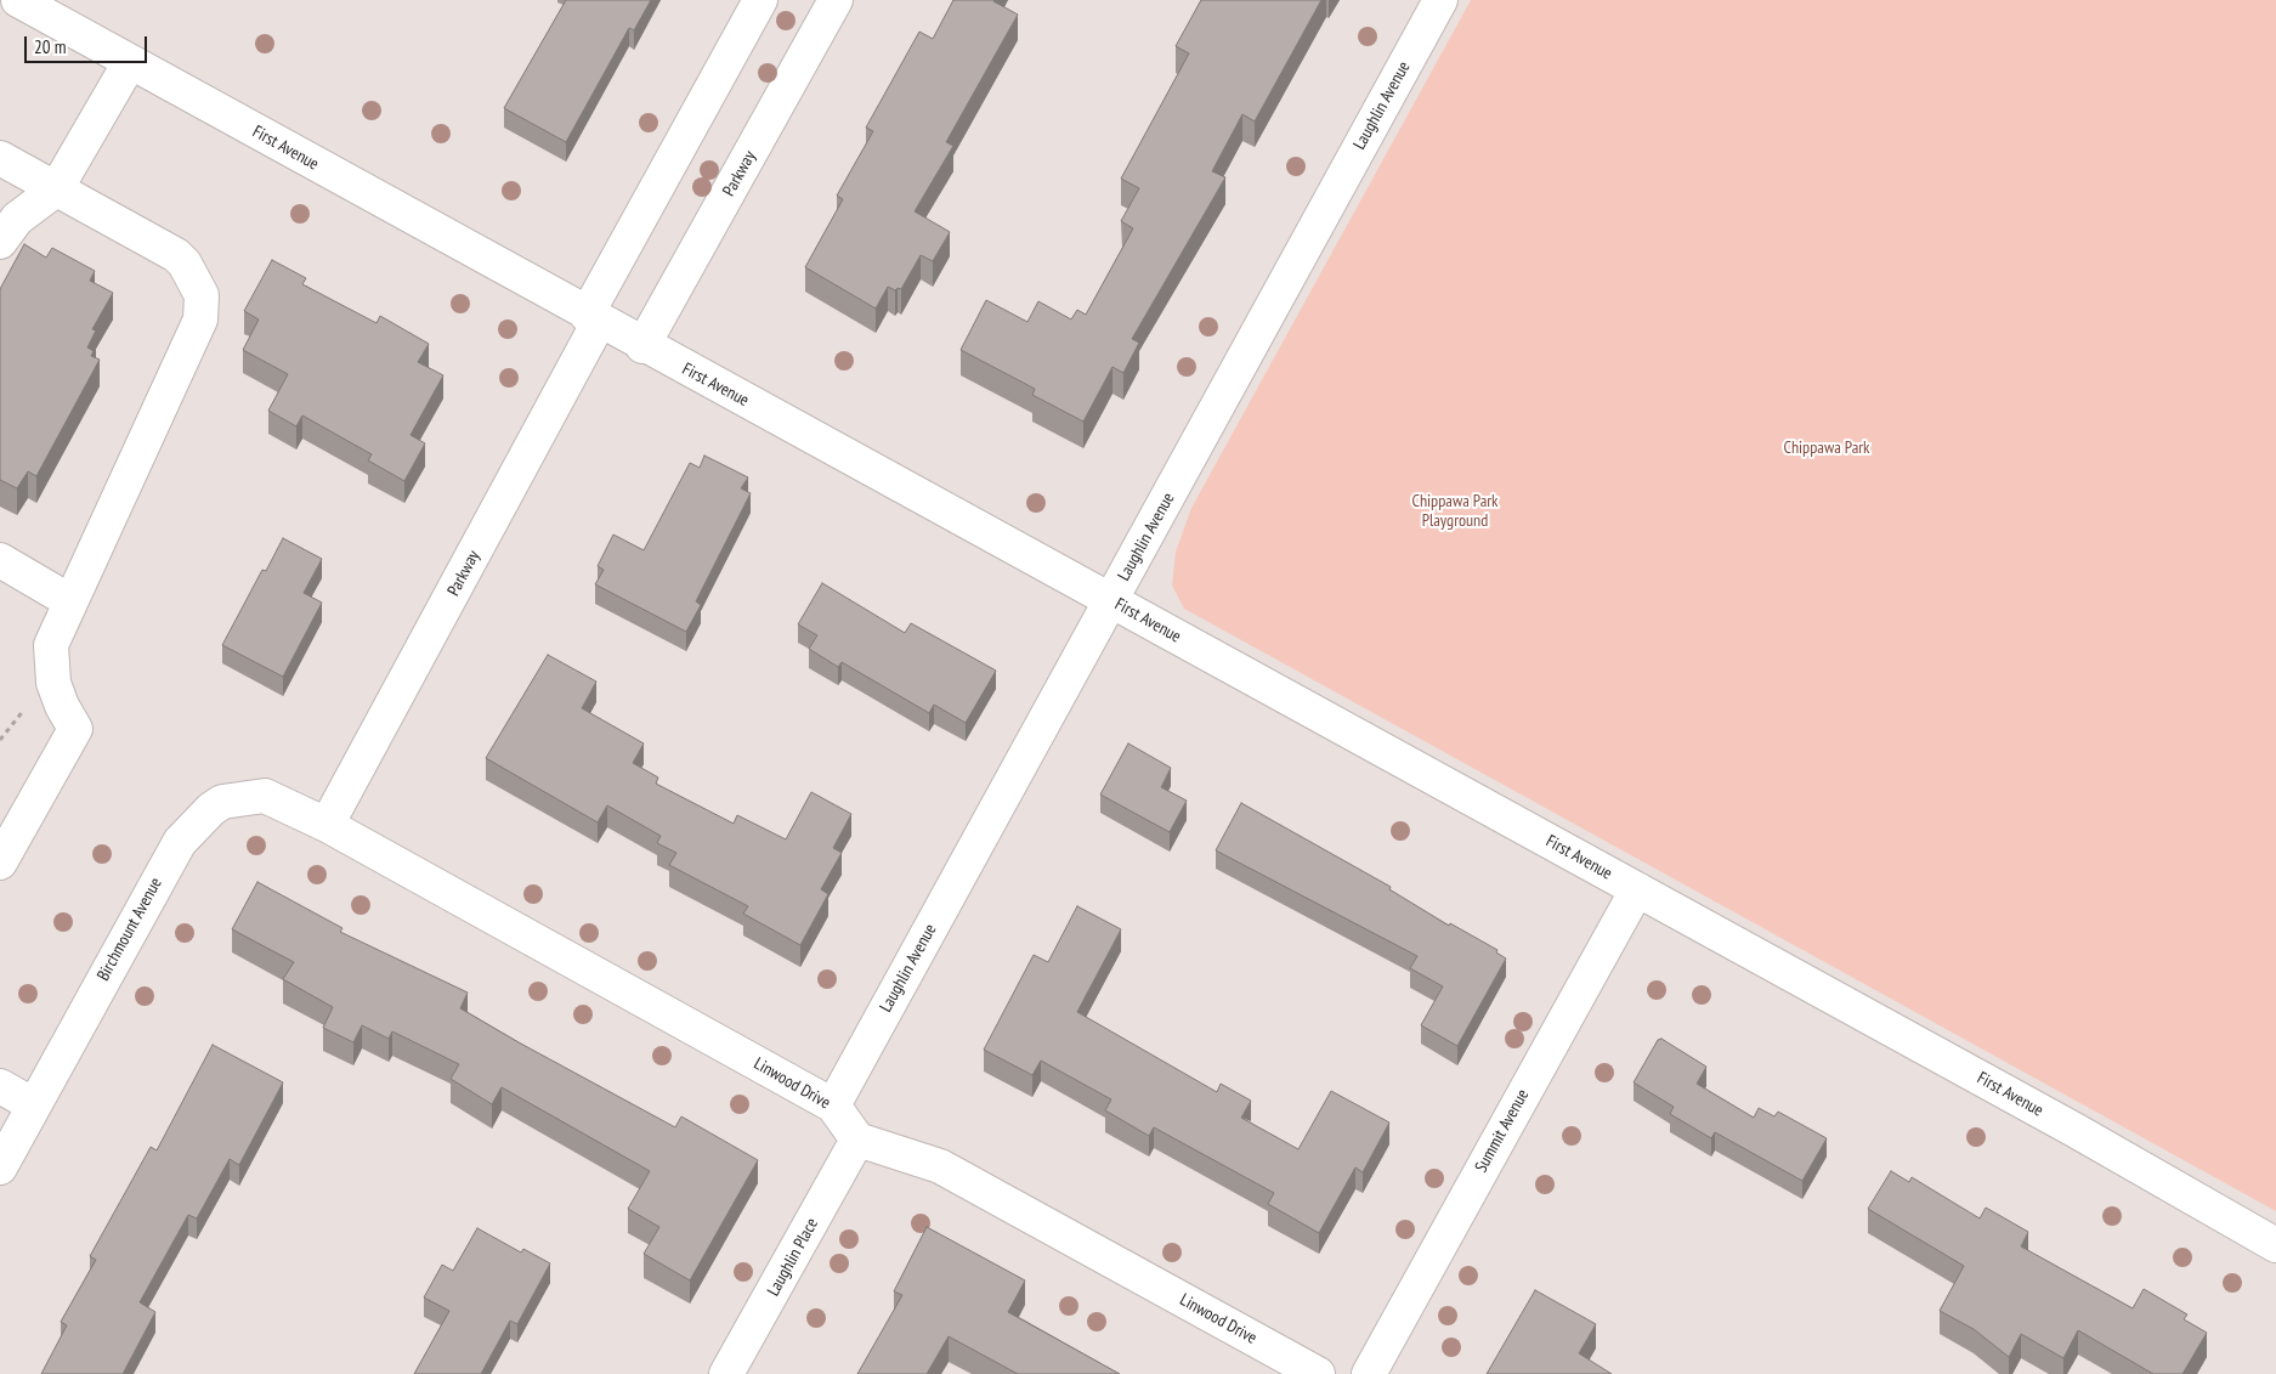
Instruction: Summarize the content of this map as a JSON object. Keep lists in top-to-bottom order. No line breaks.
{"streets":{"street":["Laughlin Avenue","First Avenue","Parkway","Birchmount Avenue","Linwood Drive","Summit Avenue","Laughlin Place"]},"crossings":[["Laughlin Avenue","First Avenue"],["Laughlin Avenue","Linwood Drive"],["First Avenue","Parkway"],["First Avenue","Summit Avenue"],["Parkway","Birchmount Avenue"],["Parkway","Linwood Drive"],["Birchmount Avenue","Linwood Drive"],["Linwood Drive","Laughlin Place"]],"parks":["Chippawa Park","Chippawa Park Playground"],"scale_bar":"20 m"}
